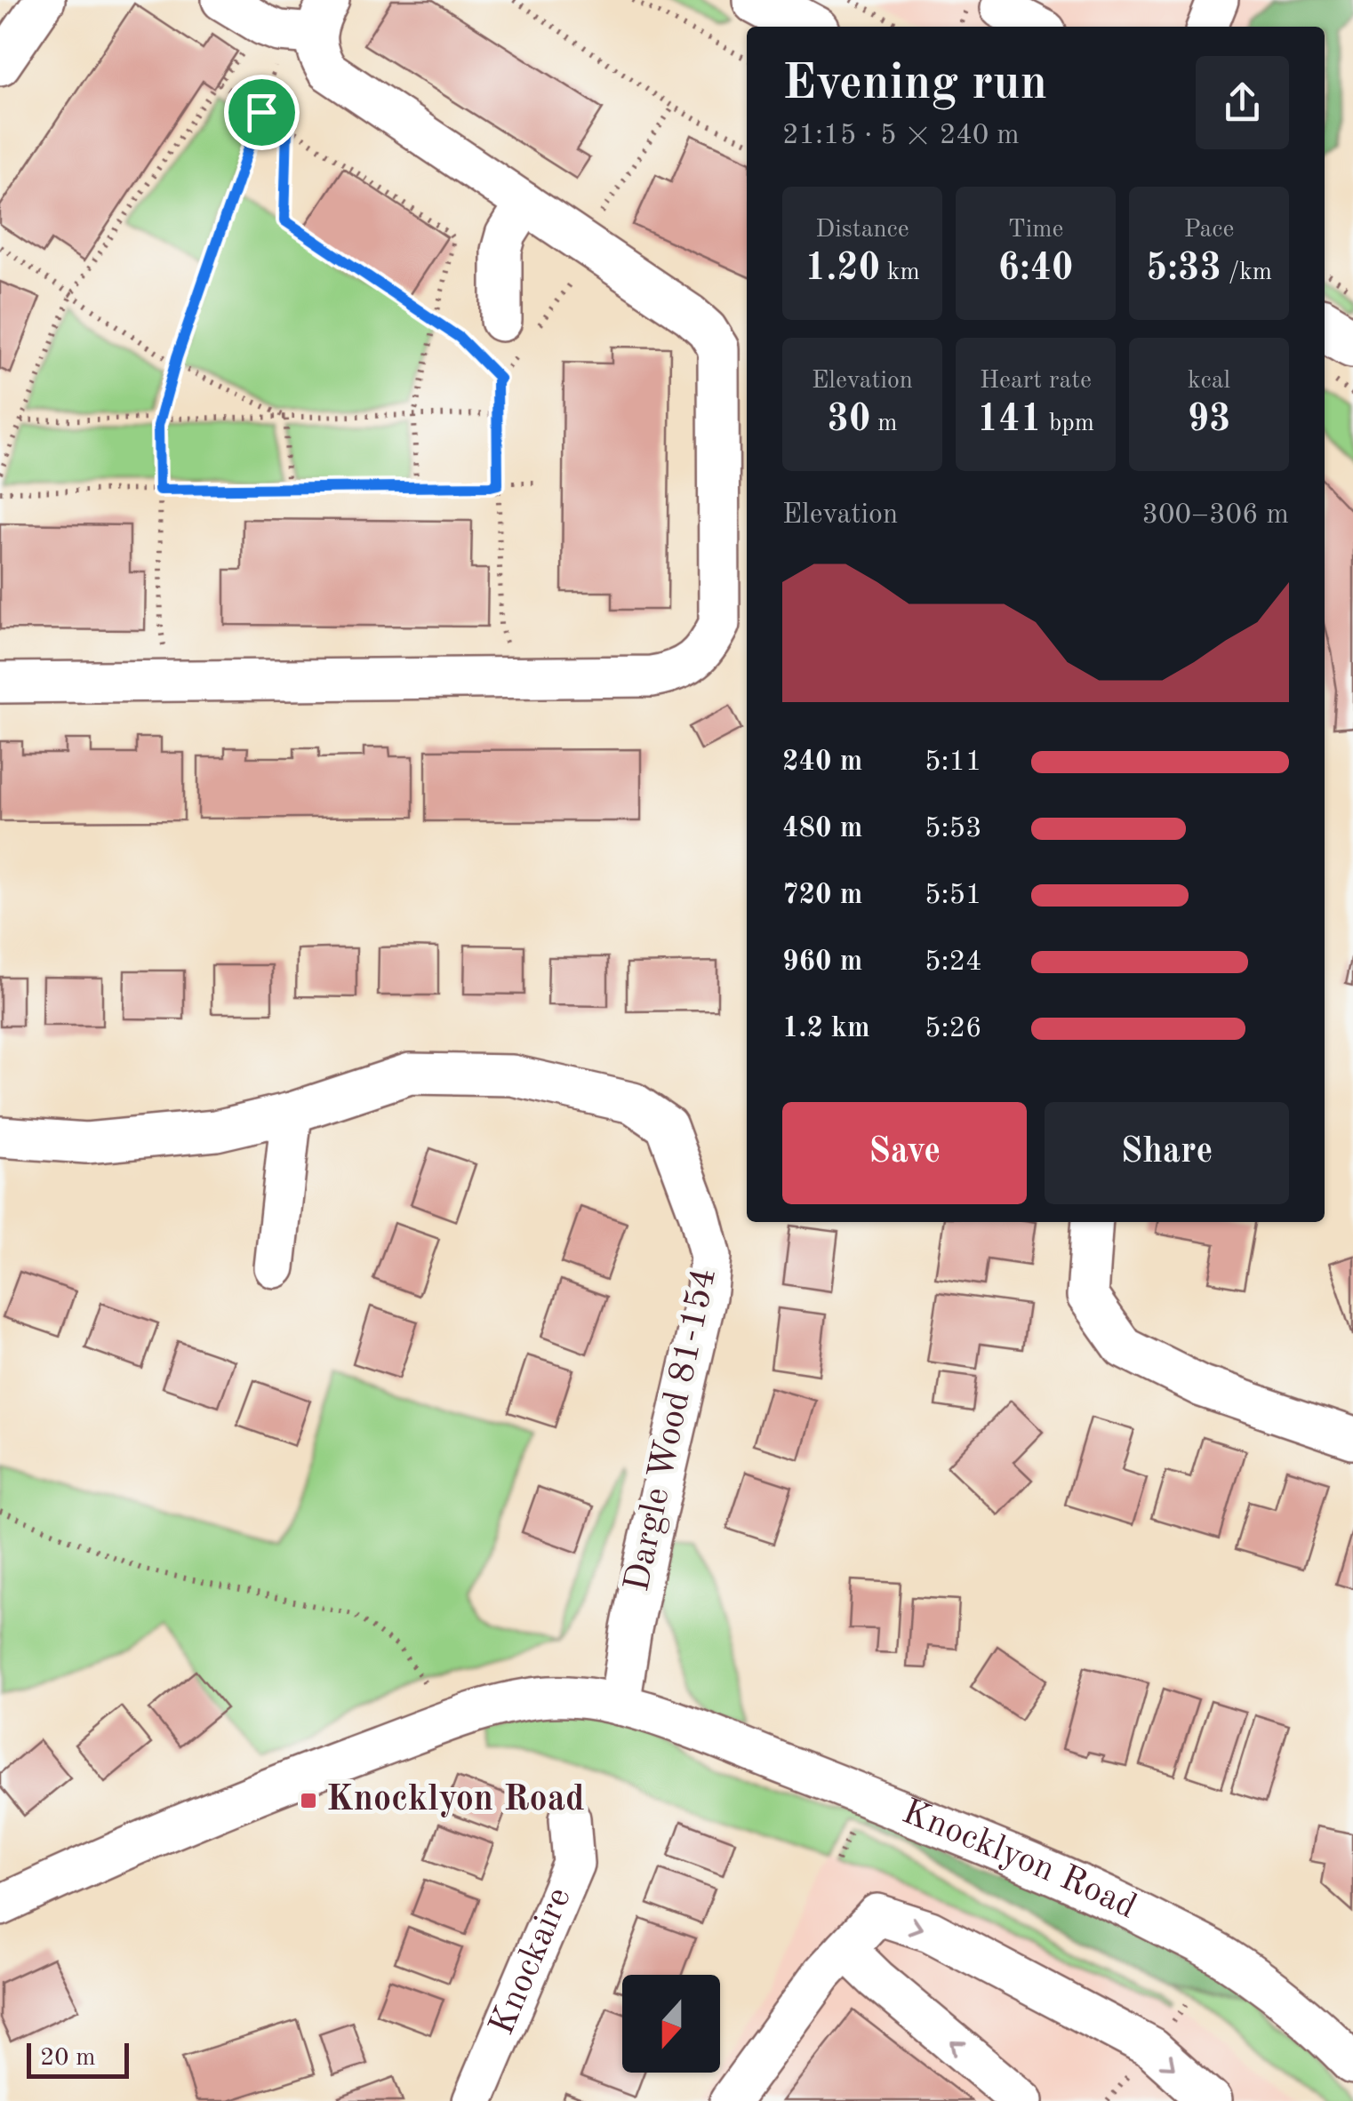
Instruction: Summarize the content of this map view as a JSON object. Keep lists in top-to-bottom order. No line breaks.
{"streets":{"street":["Dargle Wood 81-154","Knocklyon Road","Knockaire"]},"crossings":[["Dargle Wood 81-154","Knocklyon Road"]],"places":{"transit":["Knocklyon Road"]},"scale_bar":"20 m","north":"bottom","page":{"heading":["Evening run","21:15 · 5 × 240 m"],"stats":[["Distance","1.20 km"],["Time","6:40"],["Pace","5:33 /km"],["Elevation","30 m"],["Heart rate","141 bpm"],["kcal","93"]],"chart":["Elevation","300–306 m"],"list":[{"name":"240 m","note":"5:11"},{"name":"480 m","note":"5:53"},{"name":"720 m","note":"5:51"},{"name":"960 m","note":"5:24"},{"name":"1.2 km","note":"5:26"}],"buttons":["Save","Share"],"scale":"20 m"}}
